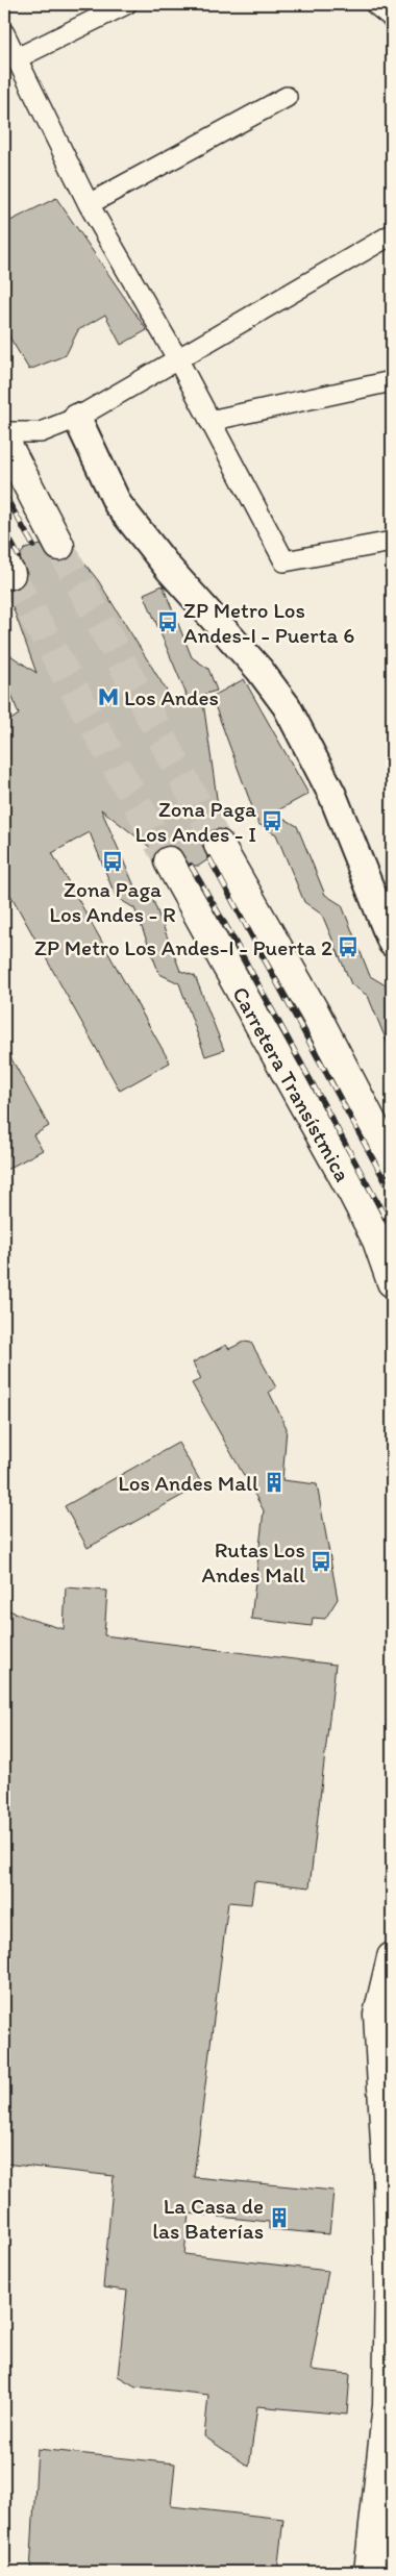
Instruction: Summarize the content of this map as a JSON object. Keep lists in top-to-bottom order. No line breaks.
{"streets":{"main road":["Carretera Transístmica"]},"places":{"bus stop":["ZP Metro Los Andes-I - Puerta 6","Zona Paga Los Andes - I","Zona Paga Los Andes - R","ZP Metro Los Andes-I - Puerta 2","Rutas Los Andes Mall"],"metro station":["Los Andes"],"building":["Los Andes Mall","La Casa de las Baterías"]}}
